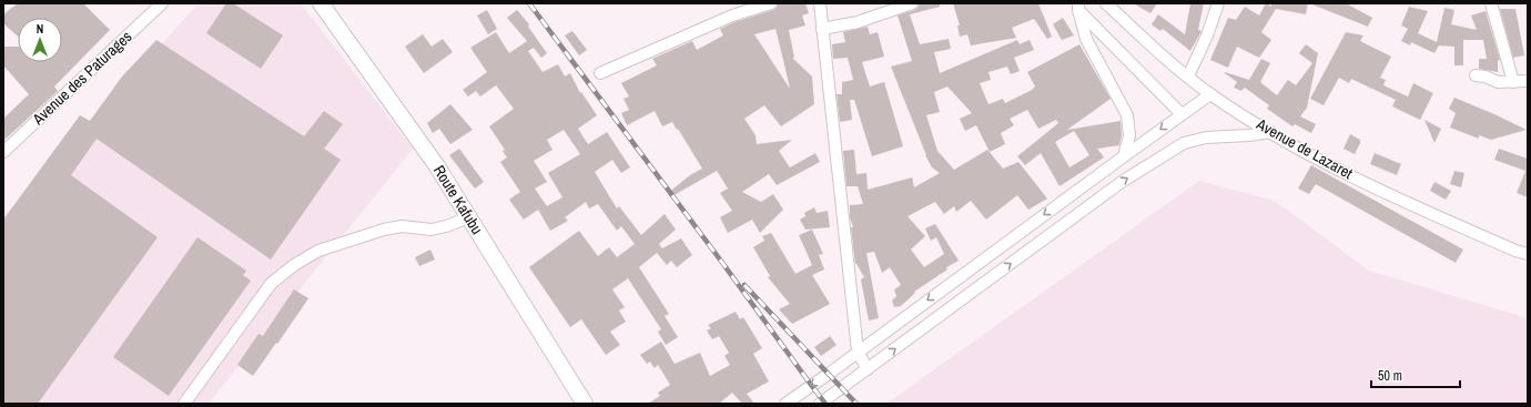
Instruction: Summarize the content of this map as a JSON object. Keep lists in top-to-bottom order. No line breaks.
{"streets":{"main road":["Route Kafubu"],"street":["Avenue des Paturages","Avenue de Lazaret"]},"scale_bar":"50 m","north":"top"}
